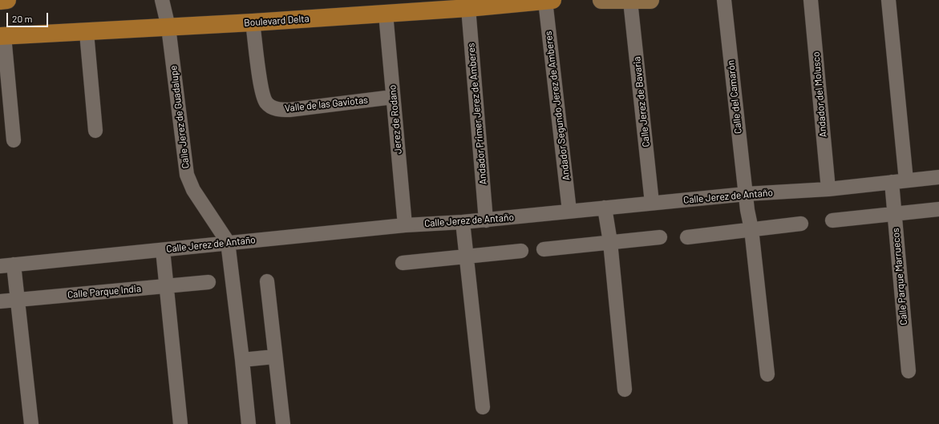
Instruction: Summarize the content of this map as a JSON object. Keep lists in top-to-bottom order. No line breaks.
{"streets":{"main road":["Boulevard Delta"],"street":["Andador del Molusco","Calle del Camarón","Calle Jerez de Bavaria","Valle de las Gaviotas","Andador Segundo Jerez de Amberes","Andador Primer Jerez de Amberes","Calle Jerez de Guadalupe","Jerez de Rodano","Calle Jerez de Antaño","Calle Parque Marruecos","Calle Parque India"]},"crossings":[["Boulevard Delta","Valle de las Gaviotas"],["Boulevard Delta","Andador Segundo Jerez de Amberes"],["Boulevard Delta","Andador Primer Jerez de Amberes"],["Boulevard Delta","Calle Jerez de Guadalupe"],["Boulevard Delta","Jerez de Rodano"],["Andador del Molusco","Calle Jerez de Antaño"],["Calle del Camarón","Calle Jerez de Antaño"],["Calle Jerez de Bavaria","Calle Jerez de Antaño"],["Valle de las Gaviotas","Jerez de Rodano"],["Andador Segundo Jerez de Amberes","Calle Jerez de Antaño"],["Andador Primer Jerez de Amberes","Calle Jerez de Antaño"],["Calle Jerez de Guadalupe","Calle Jerez de Antaño"],["Jerez de Rodano","Calle Jerez de Antaño"],["Calle Jerez de Antaño","Calle Parque Marruecos"]],"scale_bar":"20 m"}
